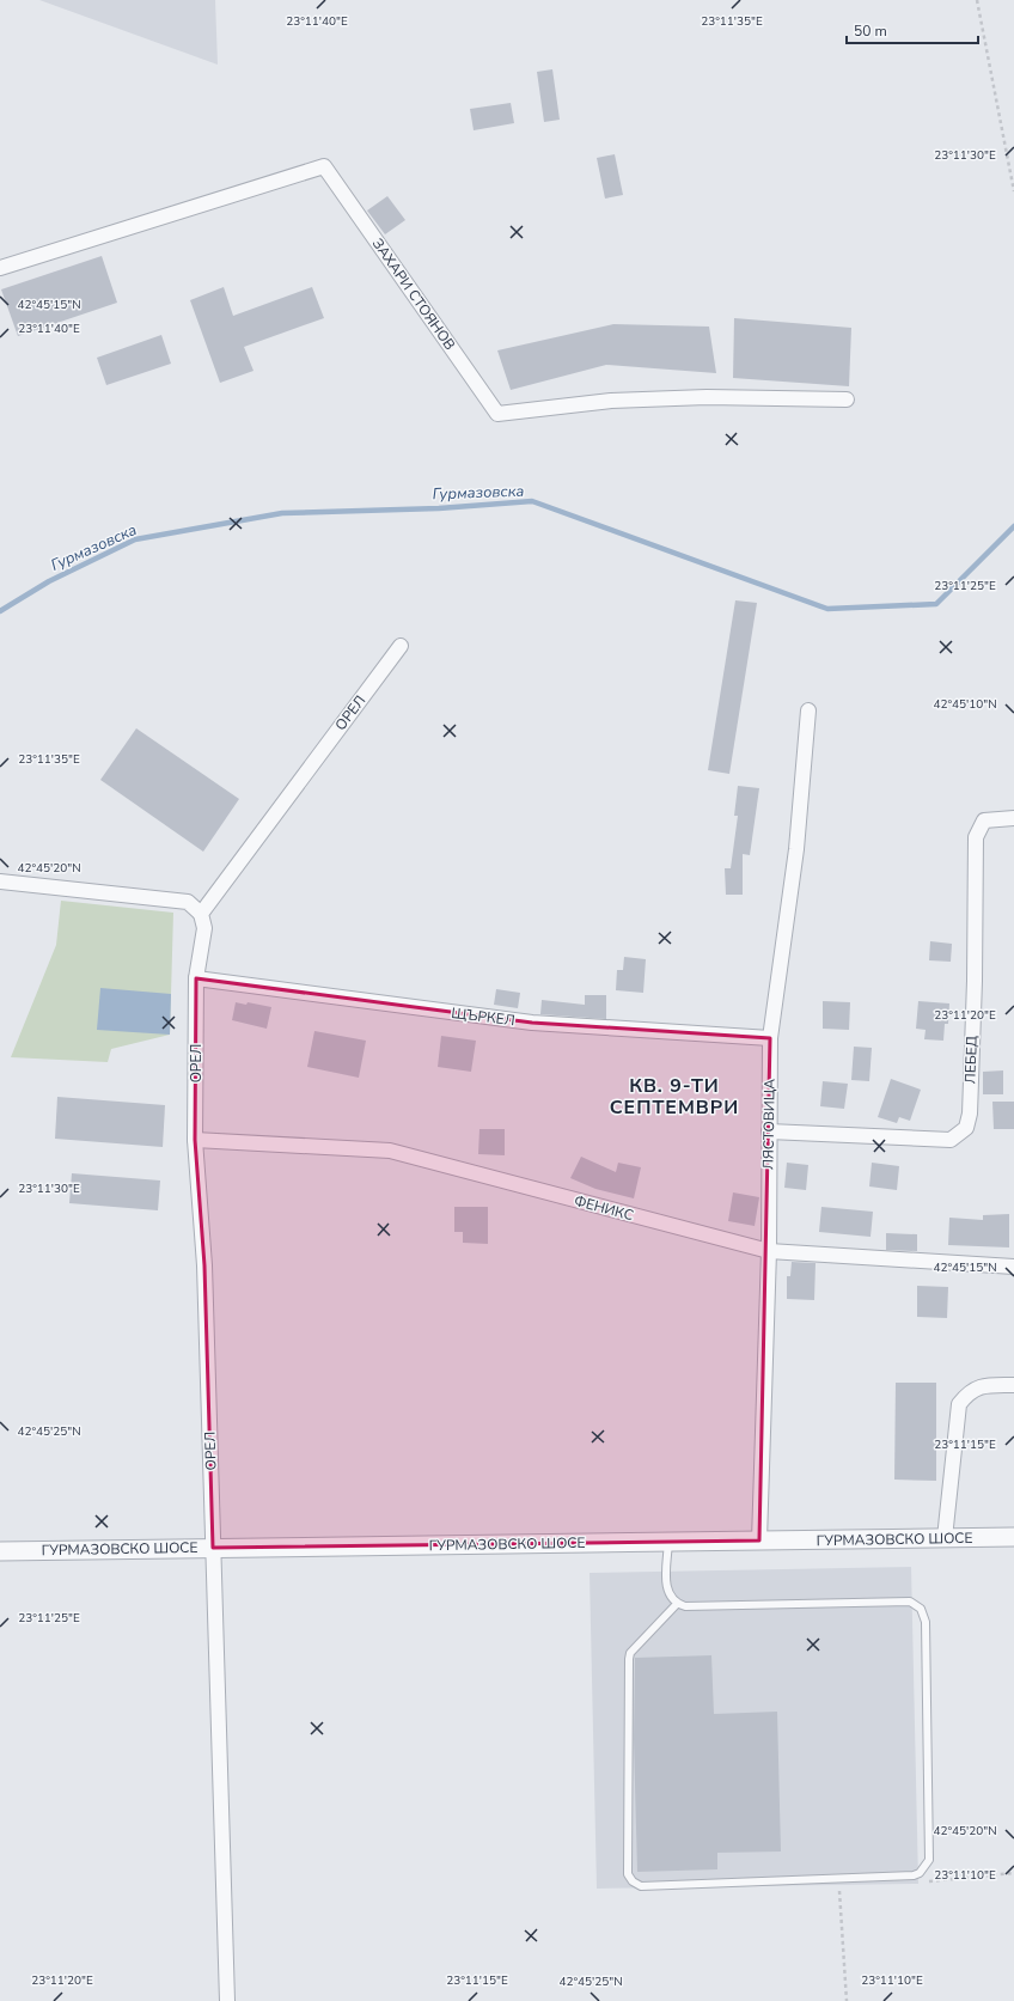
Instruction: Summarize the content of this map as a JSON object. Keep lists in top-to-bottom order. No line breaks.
{"streets":{"street":["ЗАХАРИ СТОЯНОВ","ОРЕЛ","ЩЪРКЕЛ","ЛЕБЕД","ЛЯСТОВИЦА","ФЕНИКС","ГУРМАЗОВСКО ШОСЕ"]},"crossings":[["ОРЕЛ","ЩЪРКЕЛ"],["ОРЕЛ","ФЕНИКС"],["ОРЕЛ","ГУРМАЗОВСКО ШОСЕ"],["ЩЪРКЕЛ","ЛЯСТОВИЦА"],["ЛЕБЕД","ЛЯСТОВИЦА"],["ЛЯСТОВИЦА","ФЕНИКС"],["ЛЯСТОВИЦА","ГУРМАЗОВСКО ШОСЕ"]],"districts":["КВ. 9-ТИ СЕПТЕМВРИ"],"water":["Гурмазовска"],"scale_bar":"50 m","coordinates":["23°11'40\"E","23°11'35\"E","23°11'30\"E","42°45'15\"N","23°11'25\"E","42°45'10\"N","42°45'20\"N","23°11'20\"E","42°45'25\"N","23°11'15\"E","23°11'10\"E"]}
